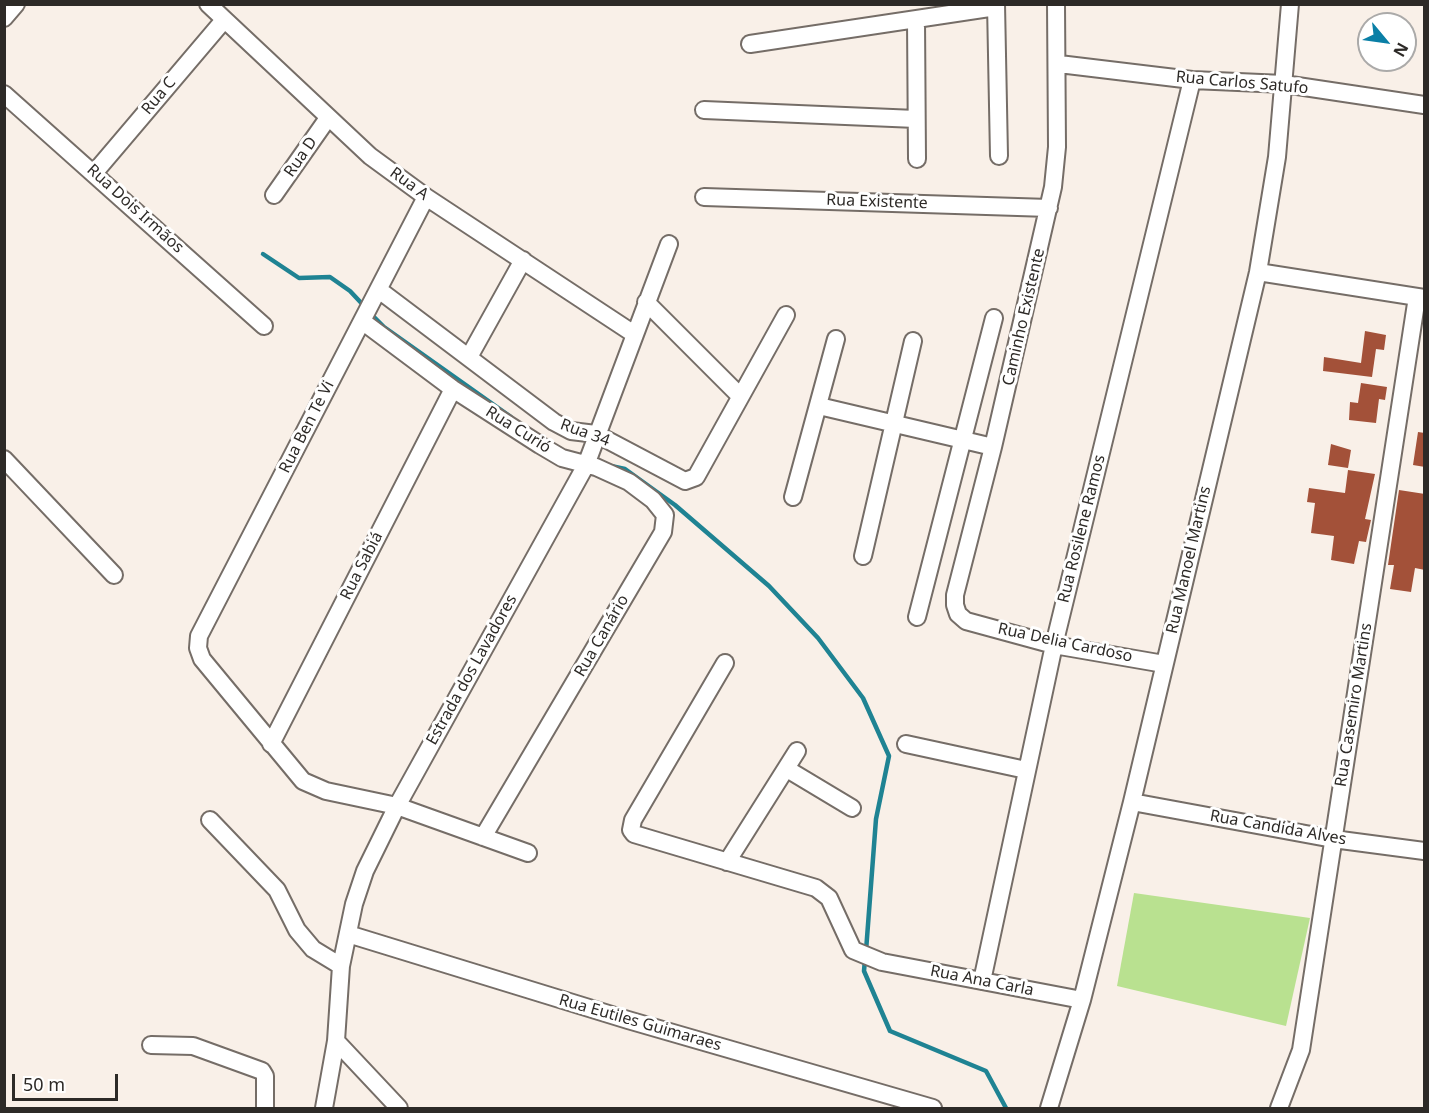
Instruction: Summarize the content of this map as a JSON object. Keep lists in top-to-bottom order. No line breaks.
{"streets":{"street":["Rua Carlos Satufo","Rua C","Rua D","Rua A","Rua Existente","Rua Dois Irmãos","Caminho Existente","Rua Ben Te Vi","Rua Curió","Rua 34","Rua Rosilene Ramos","Rua Manoel Martins","Rua Sabiá","Rua Canário","Rua Delia Cardoso","Estrada dos Lavadores","Rua Casemiro Martins","Rua Candida Alves","Rua Ana Carla","Rua Eutiles Guimaraes"]},"crossings":[["Rua Carlos Satufo","Caminho Existente"],["Rua Carlos Satufo","Rua Rosilene Ramos"],["Rua Carlos Satufo","Rua Manoel Martins"],["Rua C","Rua A"],["Rua C","Rua Dois Irmãos"],["Rua D","Rua A"],["Rua A","Rua Ben Te Vi"],["Rua A","Estrada dos Lavadores"],["Rua Existente","Caminho Existente"],["Caminho Existente","Rua Delia Cardoso"],["Rua Ben Te Vi","Rua 34"],["Rua Ben Te Vi","Rua Sabiá"],["Rua Curió","Rua Sabiá"],["Rua Curió","Rua Canário"],["Rua Curió","Estrada dos Lavadores"],["Rua 34","Estrada dos Lavadores"],["Rua Rosilene Ramos","Rua Delia Cardoso"],["Rua Rosilene Ramos","Rua Ana Carla"],["Rua Manoel Martins","Rua Delia Cardoso"],["Rua Manoel Martins","Rua Candida Alves"],["Rua Manoel Martins","Rua Ana Carla"],["Rua Canário","Estrada dos Lavadores"],["Estrada dos Lavadores","Rua Eutiles Guimaraes"],["Rua Casemiro Martins","Rua Candida Alves"]],"scale_bar":"50 m","north":"bottom right"}
